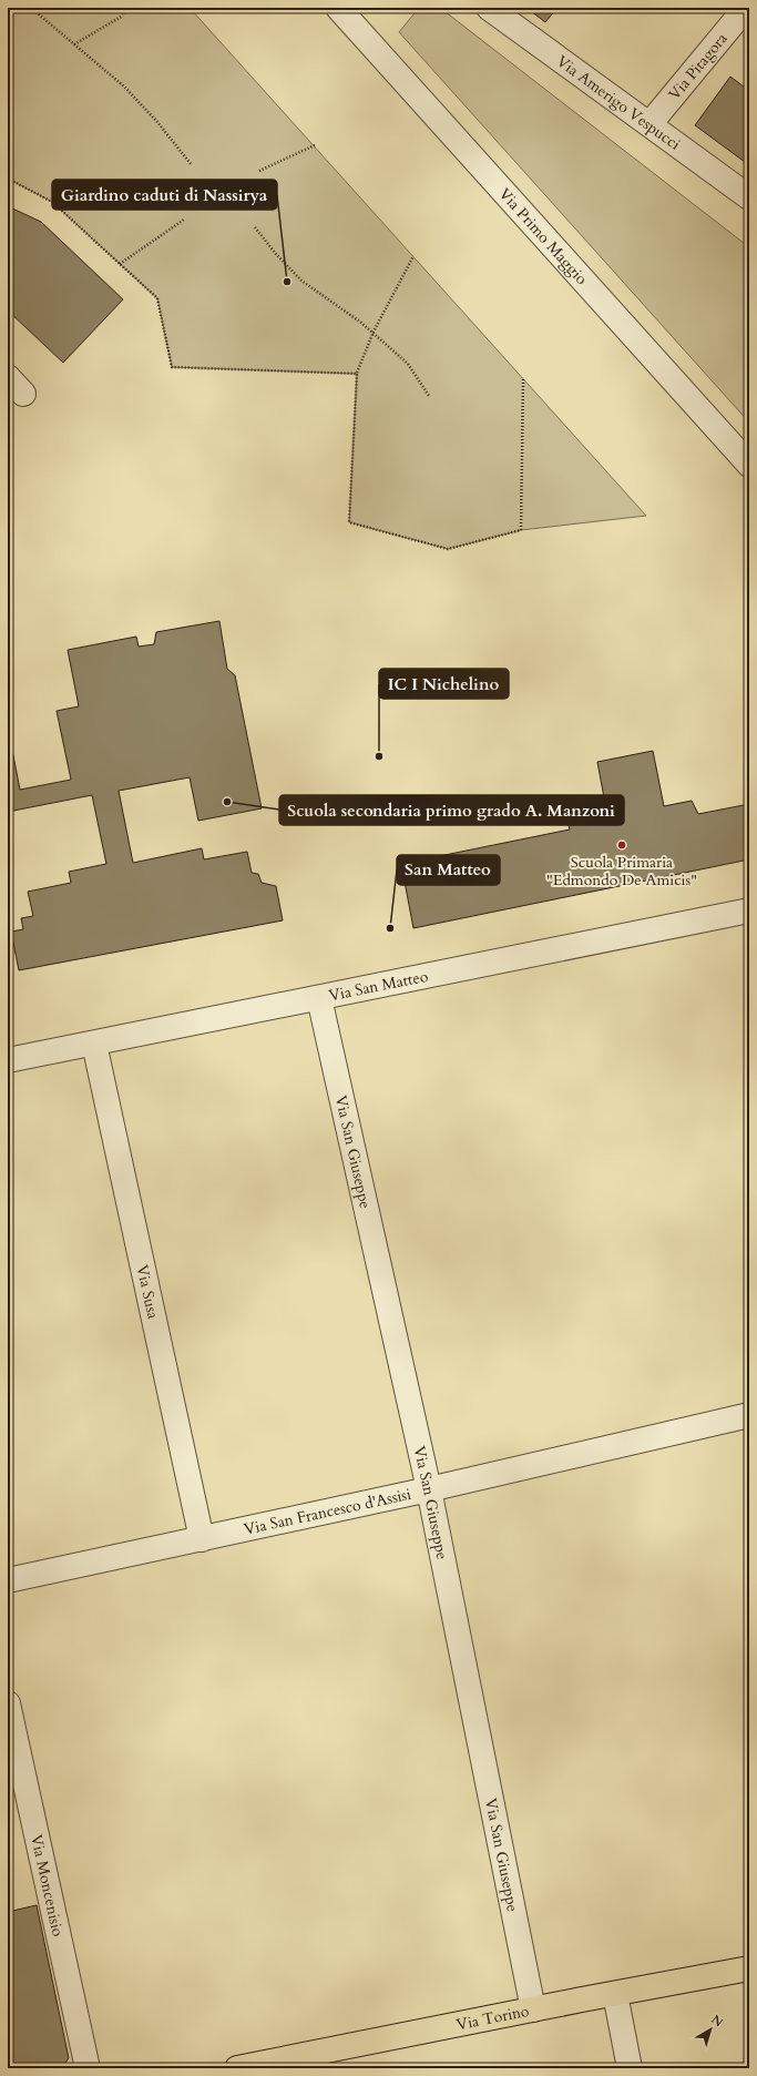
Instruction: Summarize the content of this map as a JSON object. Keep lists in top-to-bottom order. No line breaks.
{"streets":{"main road":["Via Torino"],"street":["Via Pitagora","Via Amerigo Vespucci","Via Primo Maggio","Via San Matteo","Via San Giuseppe","Via Susa","Via San Francesco d'Assisi","Via Moncenisio"]},"crossings":[["Via Pitagora","Via Amerigo Vespucci"],["Via San Matteo","Via San Giuseppe"],["Via San Matteo","Via Susa"],["Via San Giuseppe","Via San Francesco d'Assisi"],["Via San Giuseppe","Via Torino"],["Via Susa","Via San Francesco d'Assisi"]],"places":["Giardino caduti di Nassirya","IC I Nichelino","Scuola secondaria primo grado A. Manzoni","Scuola Primaria \"Edmondo De Amicis\"","San Matteo"],"north":"top right"}
